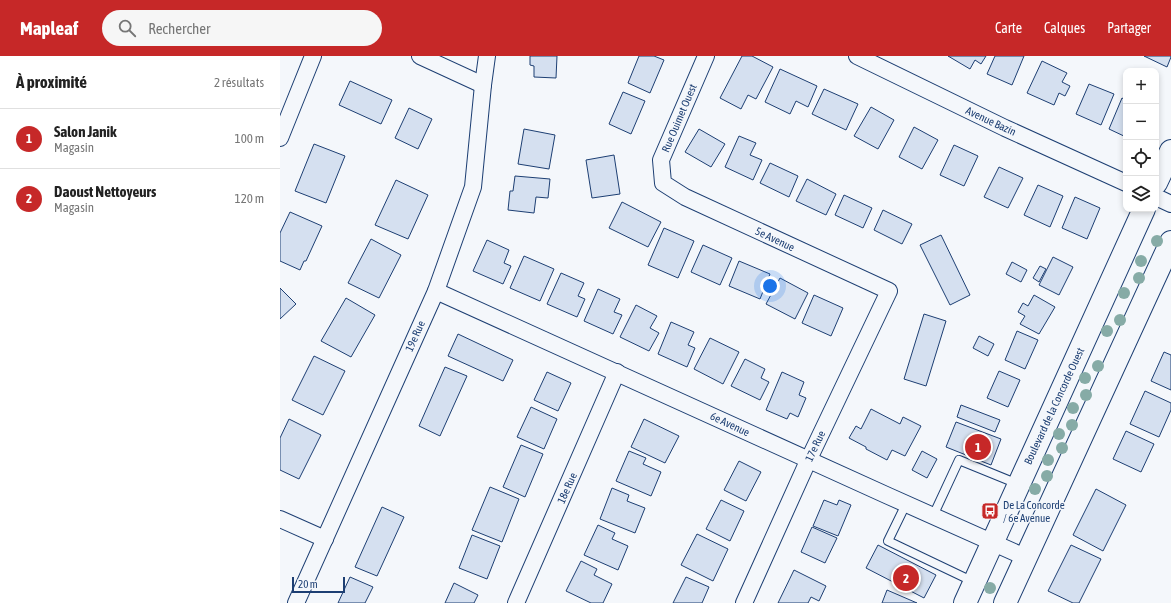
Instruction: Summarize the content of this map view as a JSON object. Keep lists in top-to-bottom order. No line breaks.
{"streets":{"street":["Rue Ouimet Ouest","Avenue Bazin","5e Avenue","19e Rue","Boulevard de la Concorde Ouest","6e Avenue","17e Rue","18e Rue"]},"crossings":[["Rue Ouimet Ouest","5e Avenue"],["5e Avenue","17e Rue"],["19e Rue","6e Avenue"],["Boulevard de la Concorde Ouest","6e Avenue"],["6e Avenue","17e Rue"],["6e Avenue","18e Rue"]],"places":{"bus stop":["De La Concorde / 6e Avenue"]},"scale_bar":"20 m","page":{"header":"Mapleaf","search":"Rechercher","nav":["Carte","Calques","Partager"],"heading":["À proximité","2 résultats"],"map_buttons":["+","−"],"list":[{"mark":"1","name":"Salon Janik","note":"Magasin","value":"100 m"},{"mark":"2","name":"Daoust Nettoyeurs","note":"Magasin","value":"120 m"}],"pins":["1","2"],"scale":"20 m"}}
